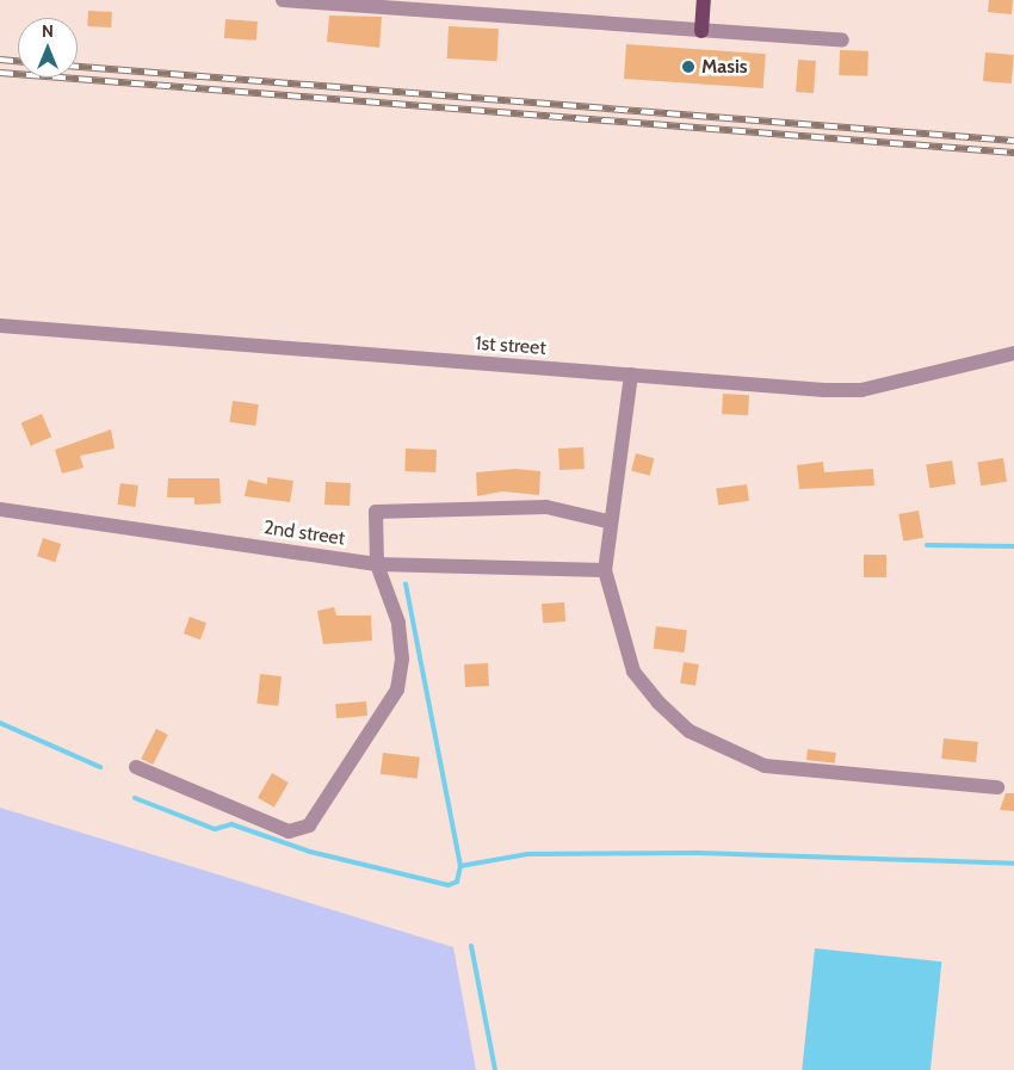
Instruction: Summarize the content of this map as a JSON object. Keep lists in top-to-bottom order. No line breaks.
{"streets":{"street":["1st street","2nd street"]},"places":["Masis"],"north":"top"}
